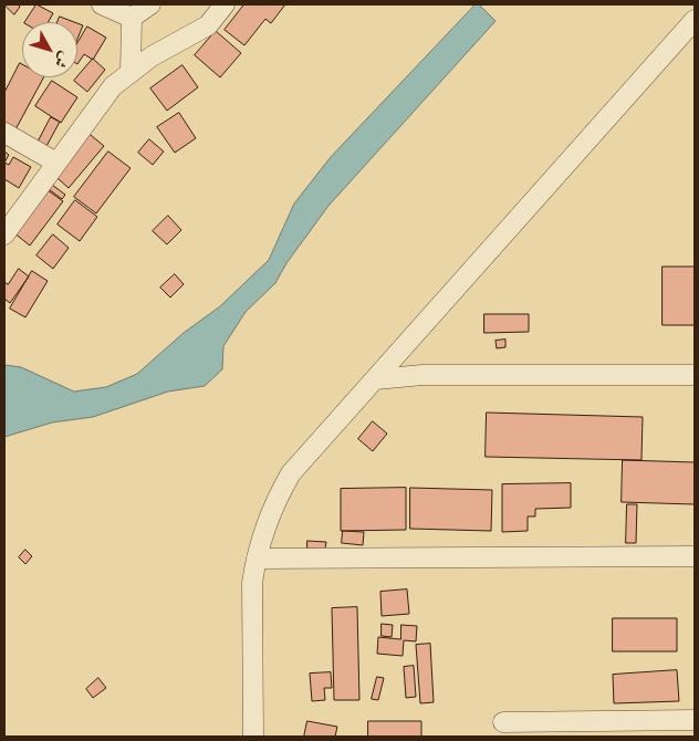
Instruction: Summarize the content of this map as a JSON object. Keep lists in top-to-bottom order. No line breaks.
{"north":"bottom right"}
